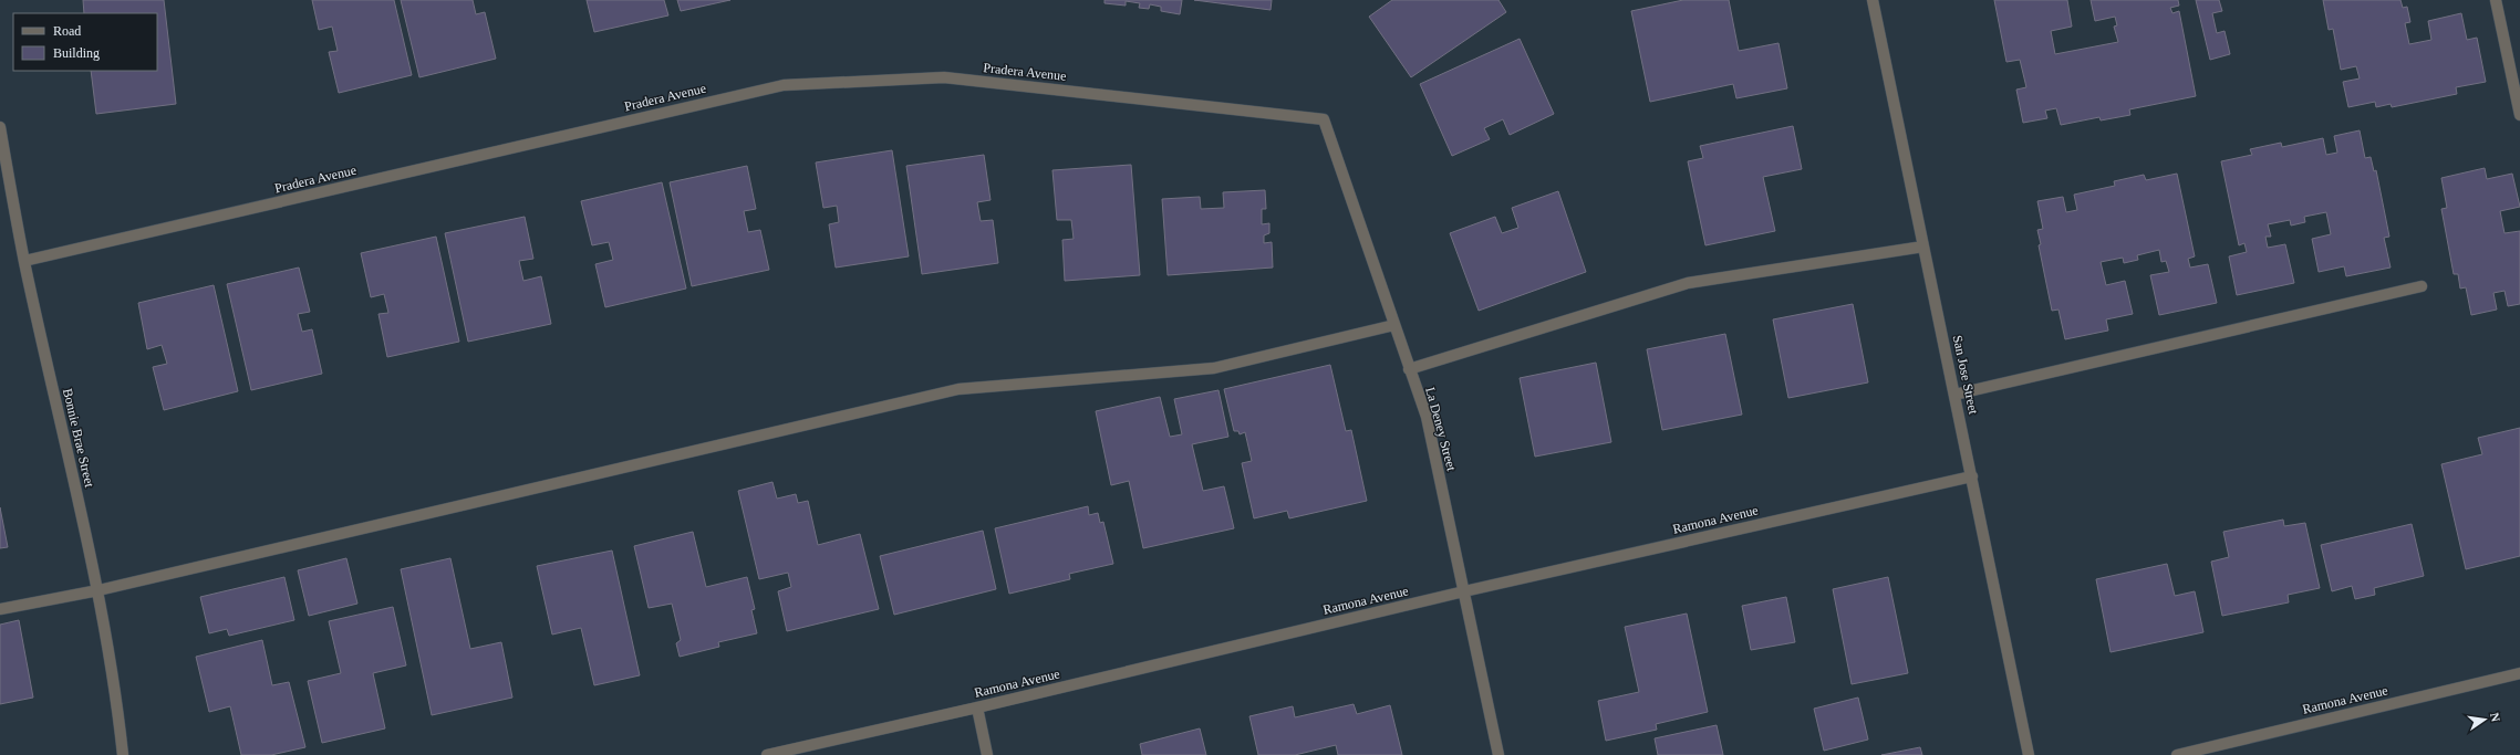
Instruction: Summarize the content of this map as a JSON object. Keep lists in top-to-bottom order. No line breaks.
{"streets":{"street":["Pradera Avenue","San Jose Street","La Deney Street","Bonnie Brae Street","Ramona Avenue"]},"crossings":[["Pradera Avenue","La Deney Street"],["Pradera Avenue","Bonnie Brae Street"],["San Jose Street","Ramona Avenue"],["La Deney Street","Ramona Avenue"]],"legend":["Road","Building"],"north":"right"}
